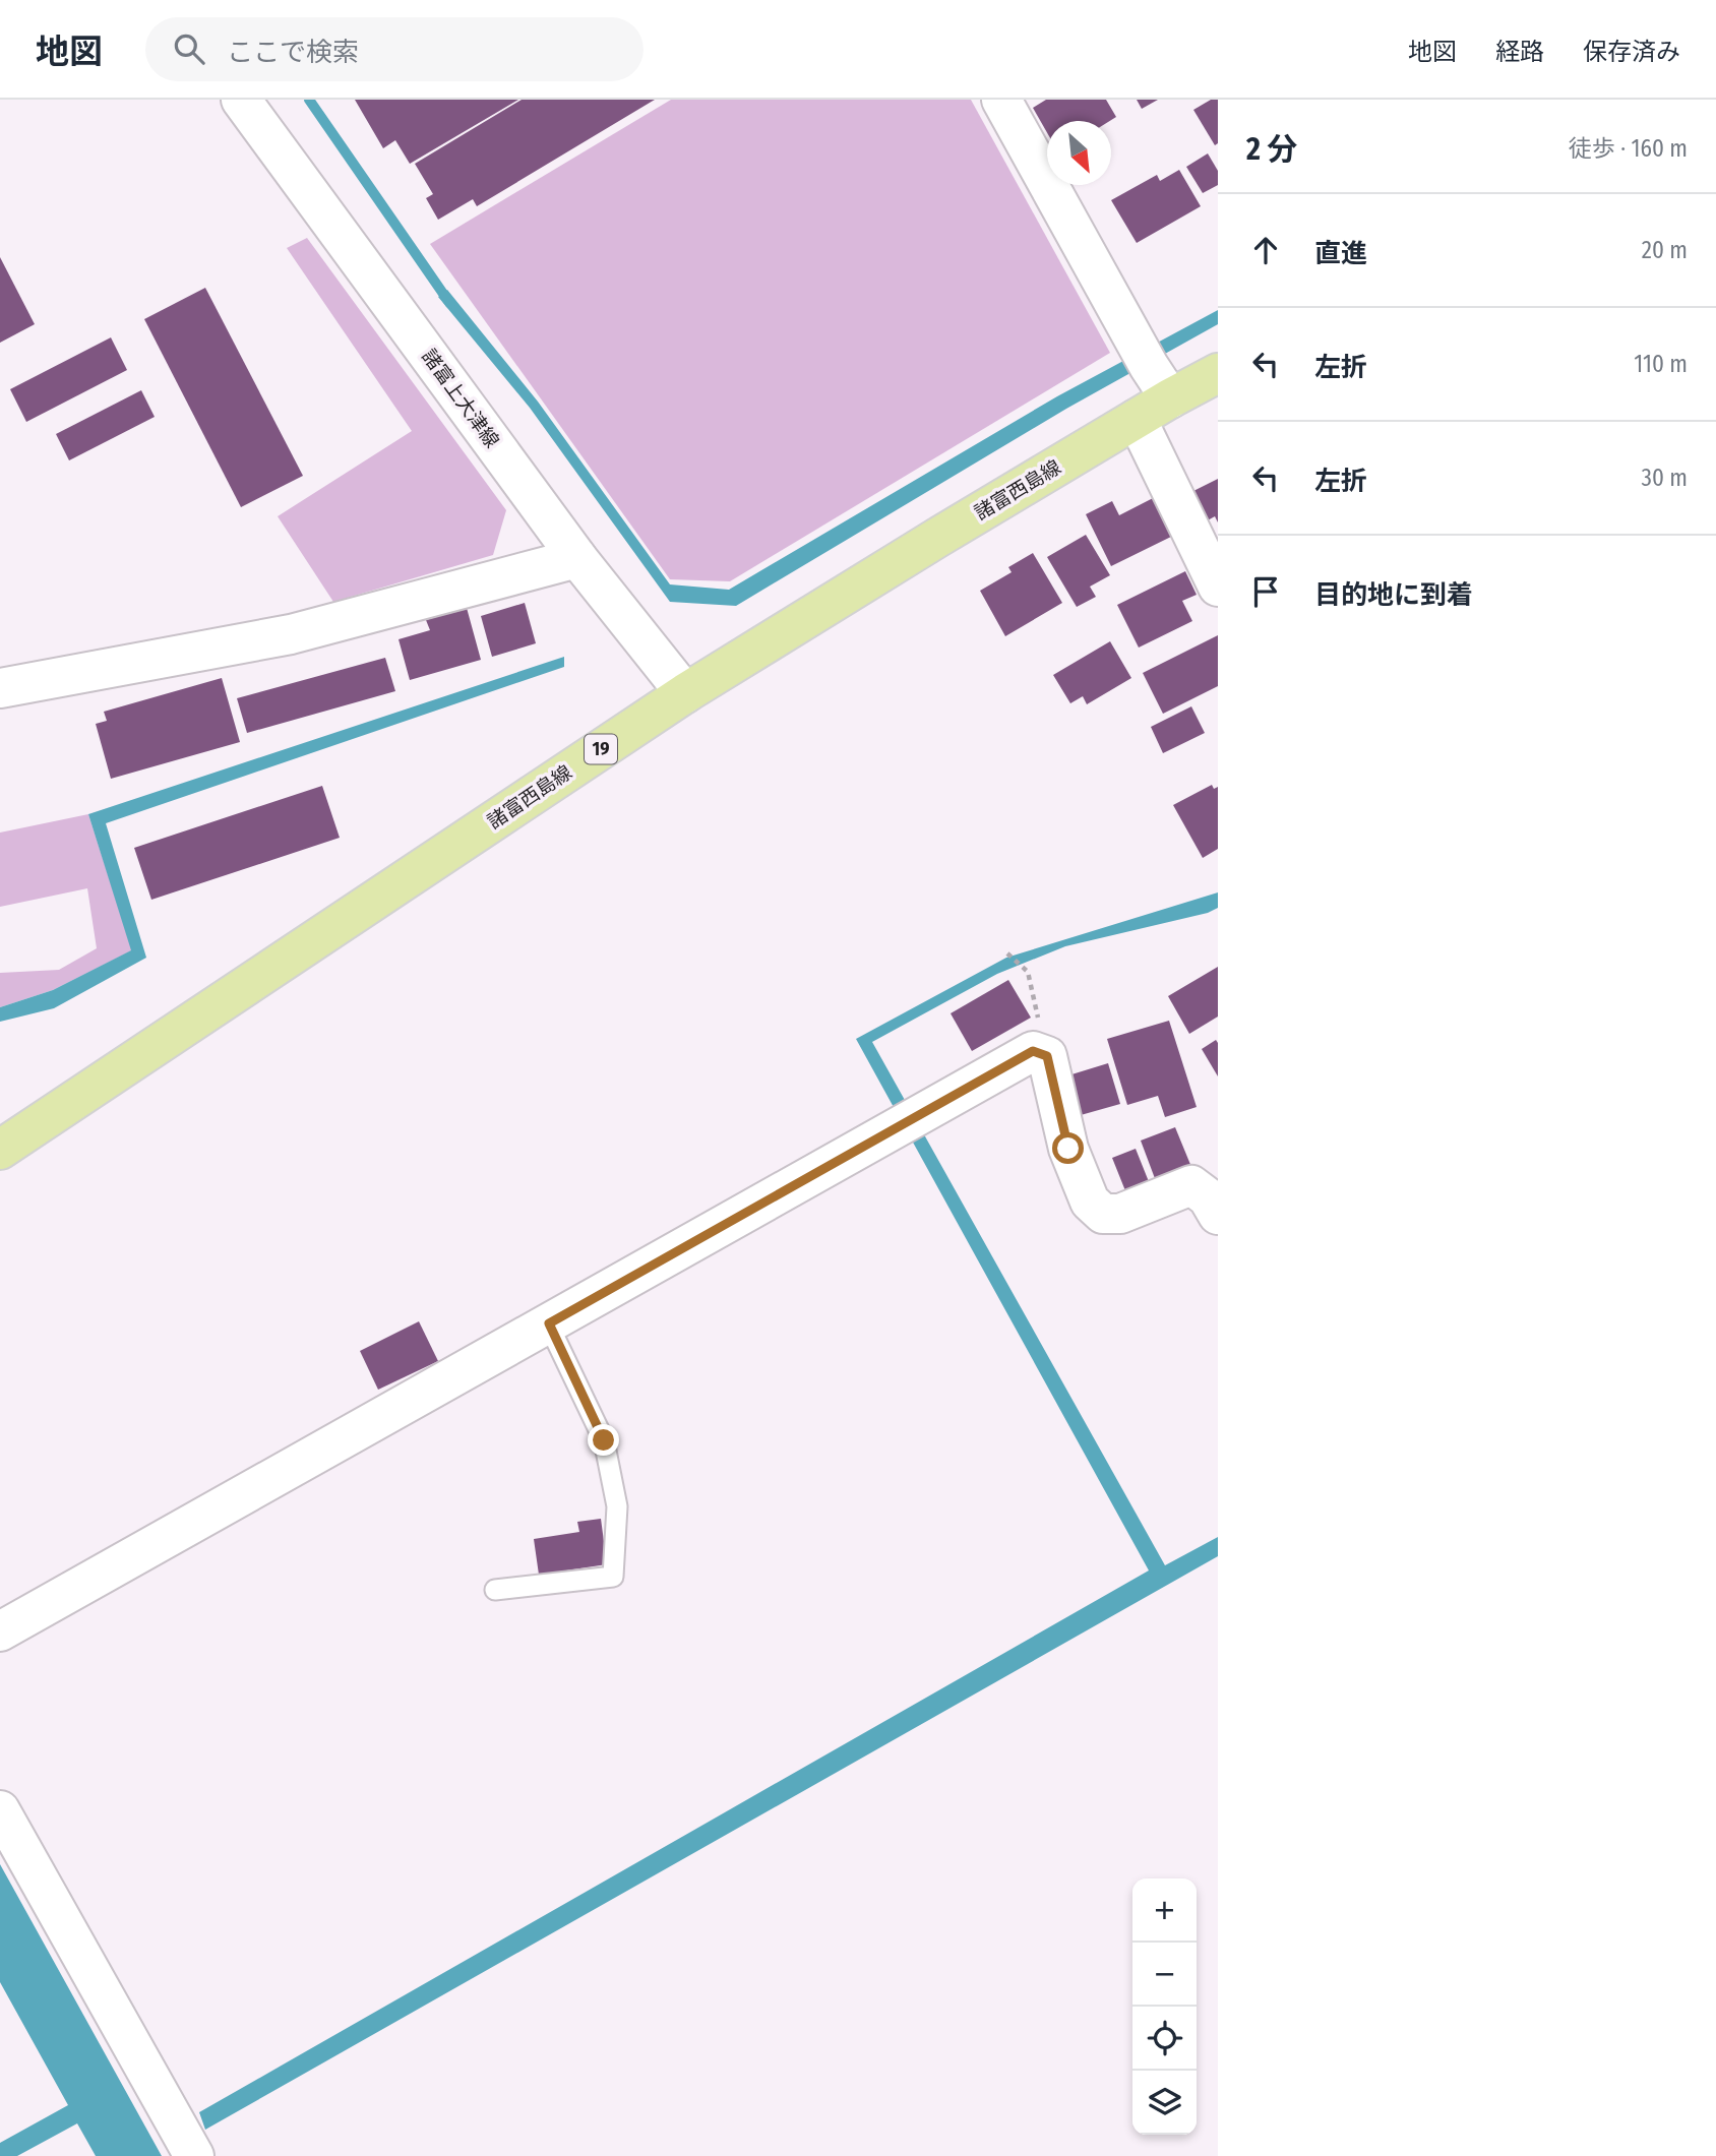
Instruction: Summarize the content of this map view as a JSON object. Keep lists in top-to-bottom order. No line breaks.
{"streets":{"main road":["諸富西島線","19"],"street":["諸富上大津線"]},"crossings":[["諸富上大津線","諸富西島線"]],"north":"bottom right","page":{"header":"地図","search":"ここで検索","nav":["地図","経路","保存済み"],"heading":["2 分","徒歩 · 160 m"],"list":[["直進","20 m"],["左折","110 m"],["左折","30 m"],"目的地に到着"],"map_buttons":["+","−"]}}
